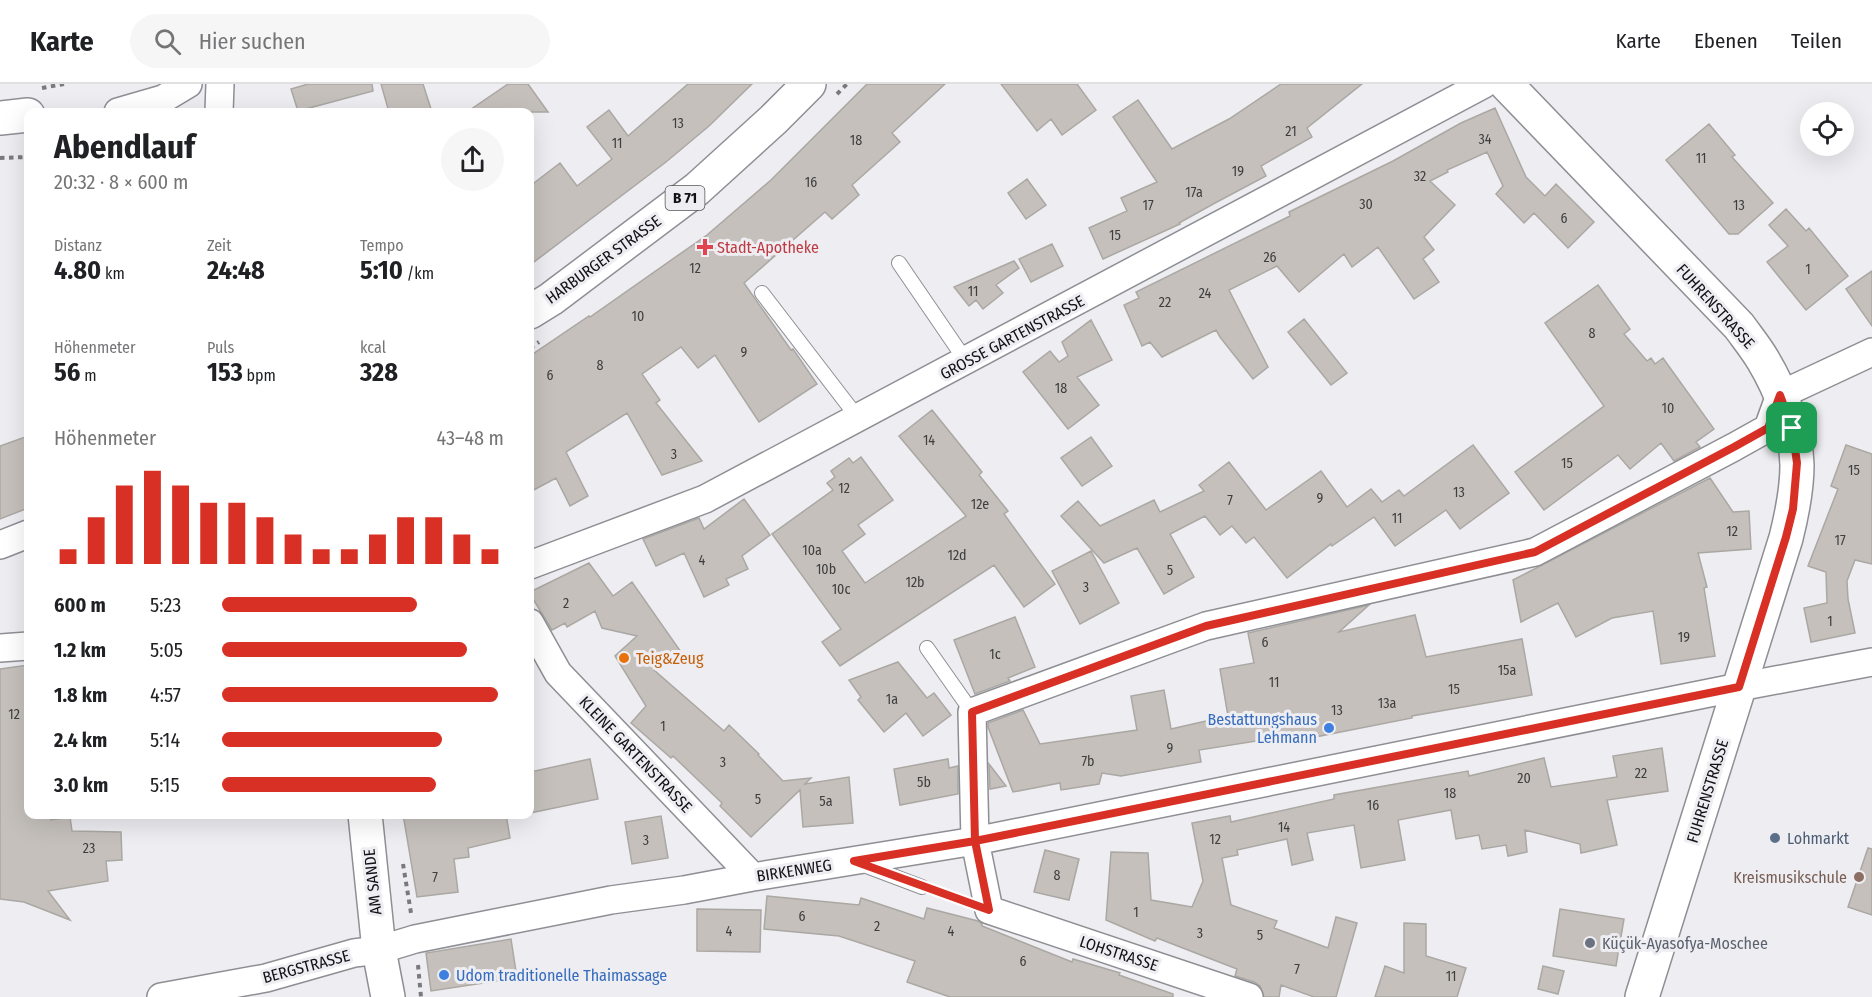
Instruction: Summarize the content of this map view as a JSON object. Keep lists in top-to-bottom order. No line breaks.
{"streets":{"street":["B 71","HARBURGER STRASSE","FUHRENSTRASSE","GROSSE GARTENSTRASSE","KLEINE GARTENSTRASSE","BIRKENWEG","AM SANDE","LOHSTRASSE","BERGSTRASSE"]},"crossings":[["FUHRENSTRASSE","BIRKENWEG"],["KLEINE GARTENSTRASSE","BIRKENWEG"],["BIRKENWEG","AM SANDE"],["BIRKENWEG","BERGSTRASSE"],["AM SANDE","BERGSTRASSE"]],"places":{"health":["Stadt-Apotheke"],"other":["Teig&Zeug","Bestattungshaus Lehmann","Lohmarkt","Kreismusikschule","Küçük-Ayasofya-Moschee","Udom traditionelle Thaimassage"]},"house_numbers":["13","21","34","18","11","11","19","32","16","17a","30","17","13","6","15","26","12","1","11","24","22","10","8","9","8","6","18","10","14","3","15","15","12","13","9","7","12e","11","12","17","10a","12d","4","10b","5","12b","3","10c","2","1","19","6","1c","15a","11","15","1a","13a","13","12","1","9","7b","3","22","20","5b","18","5","5a","16","14","12","3","23","8","7","1","6","2","4","4","3","5","6","7","11"],"page":{"header":"Karte","search":"Hier suchen","nav":["Karte","Ebenen","Teilen"],"heading":["Abendlauf","20:32 · 8 × 600 m"],"stats":[["Distanz","4.80 km"],["Zeit","24:48"],["Tempo","5:10 /km"],["Höhenmeter","56 m"],["Puls","153 bpm"],["kcal","328"]],"chart":["Höhenmeter","43–48 m"],"list":[{"name":"600 m","note":"5:23"},{"name":"1.2 km","note":"5:05"},{"name":"1.8 km","note":"4:57"},{"name":"2.4 km","note":"5:14"},{"name":"3.0 km","note":"5:15"}]}}
